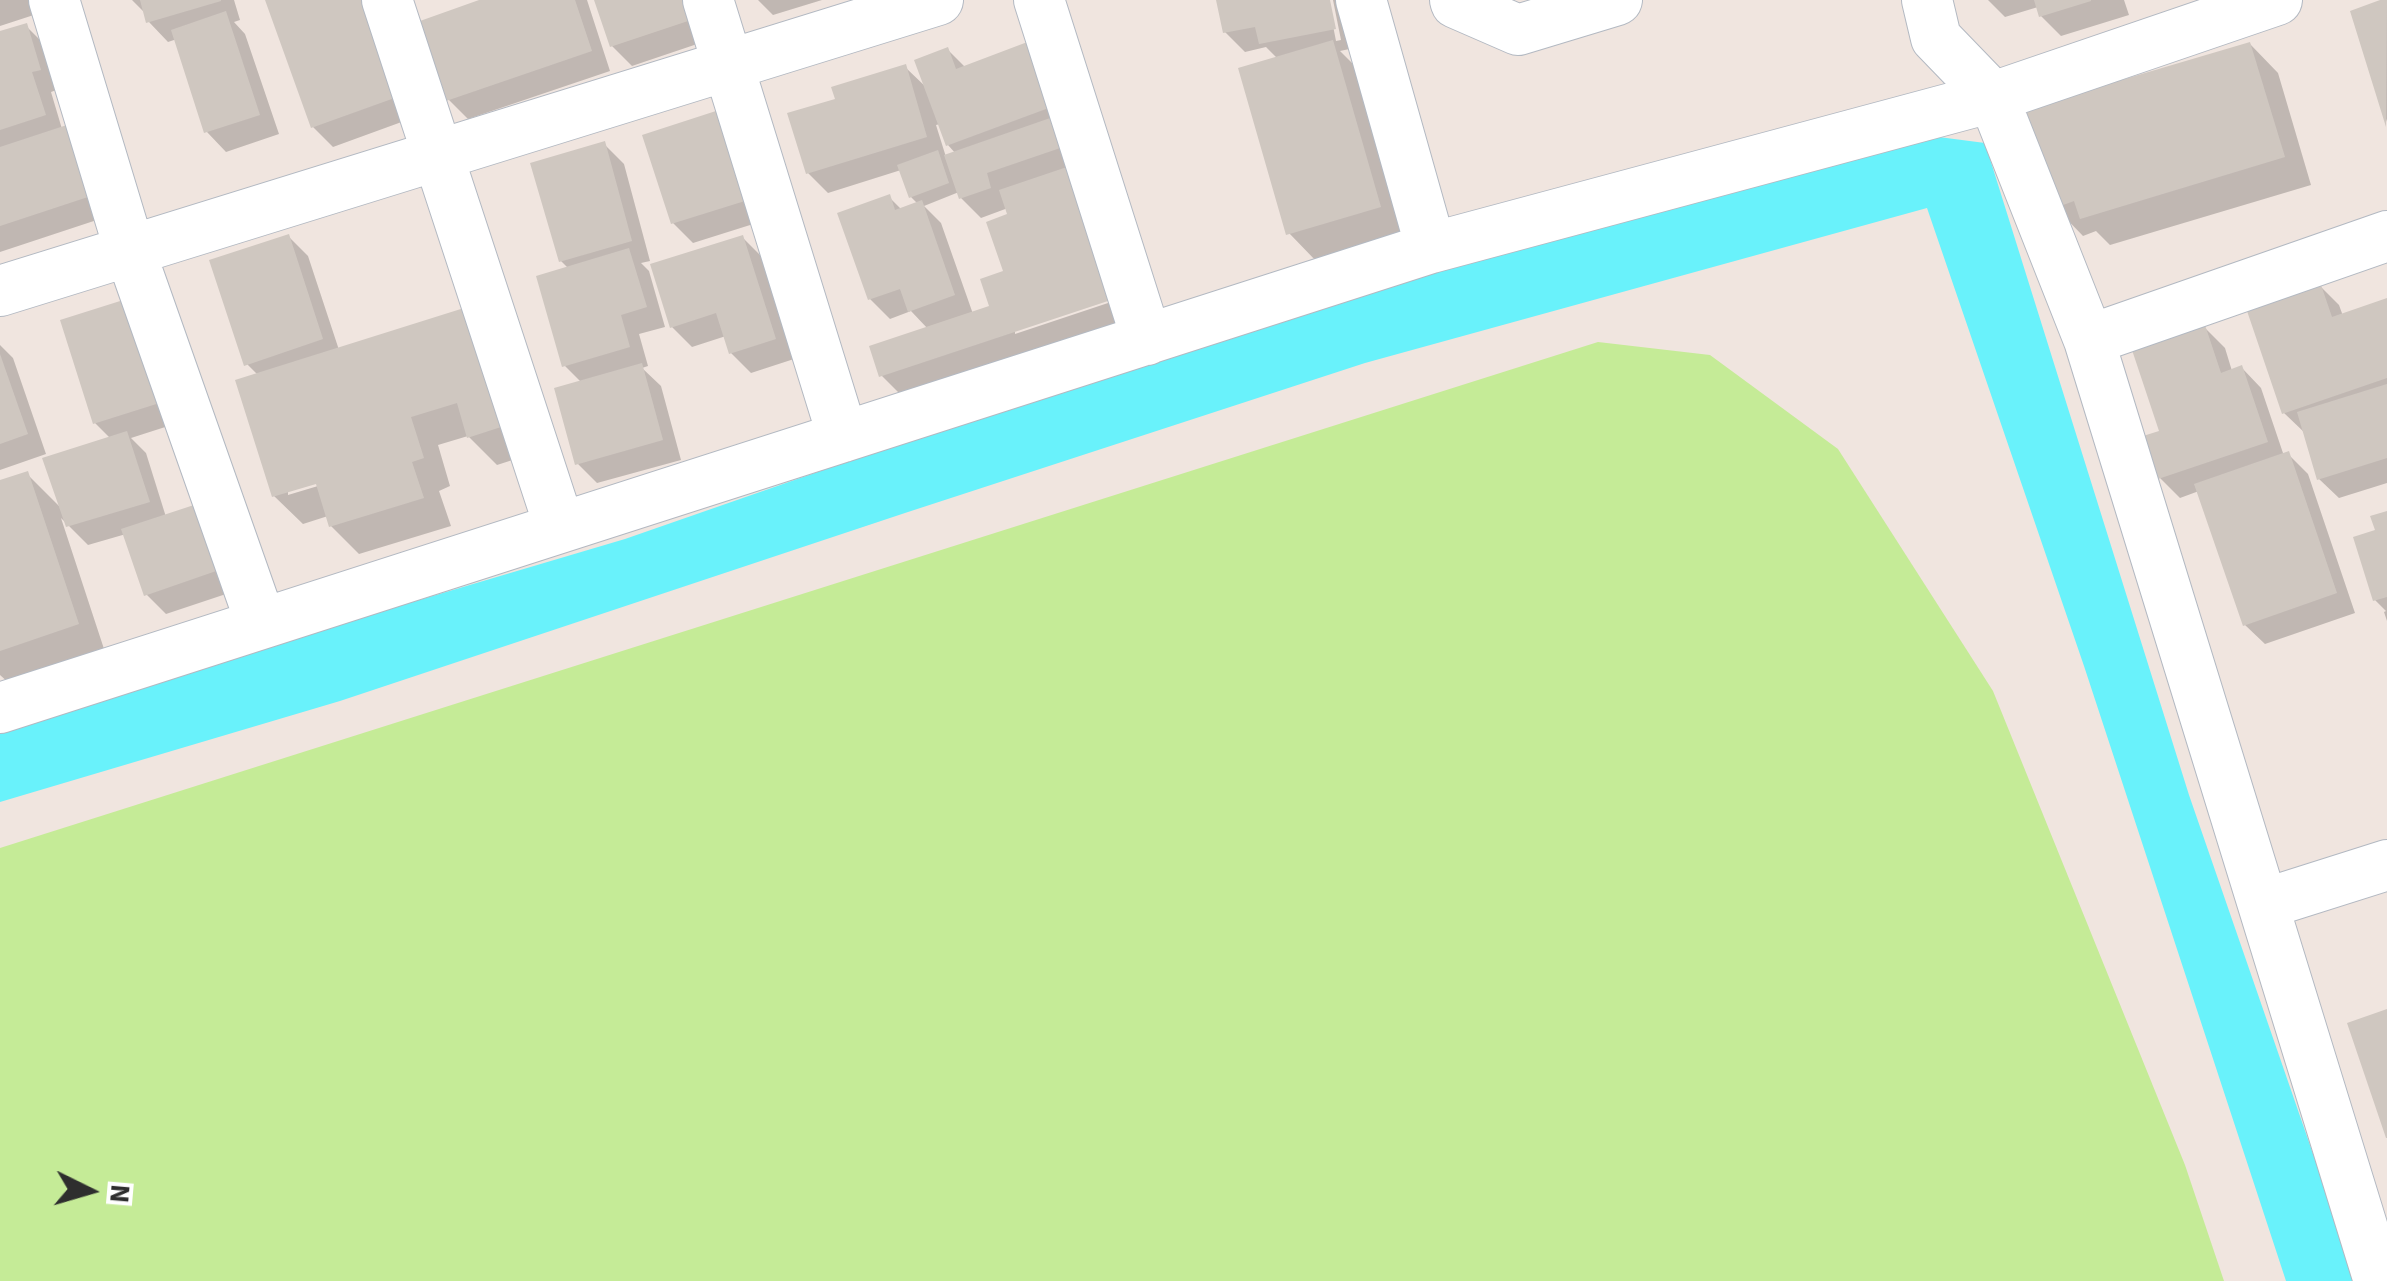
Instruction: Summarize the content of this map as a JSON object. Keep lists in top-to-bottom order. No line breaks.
{"north":"right"}
